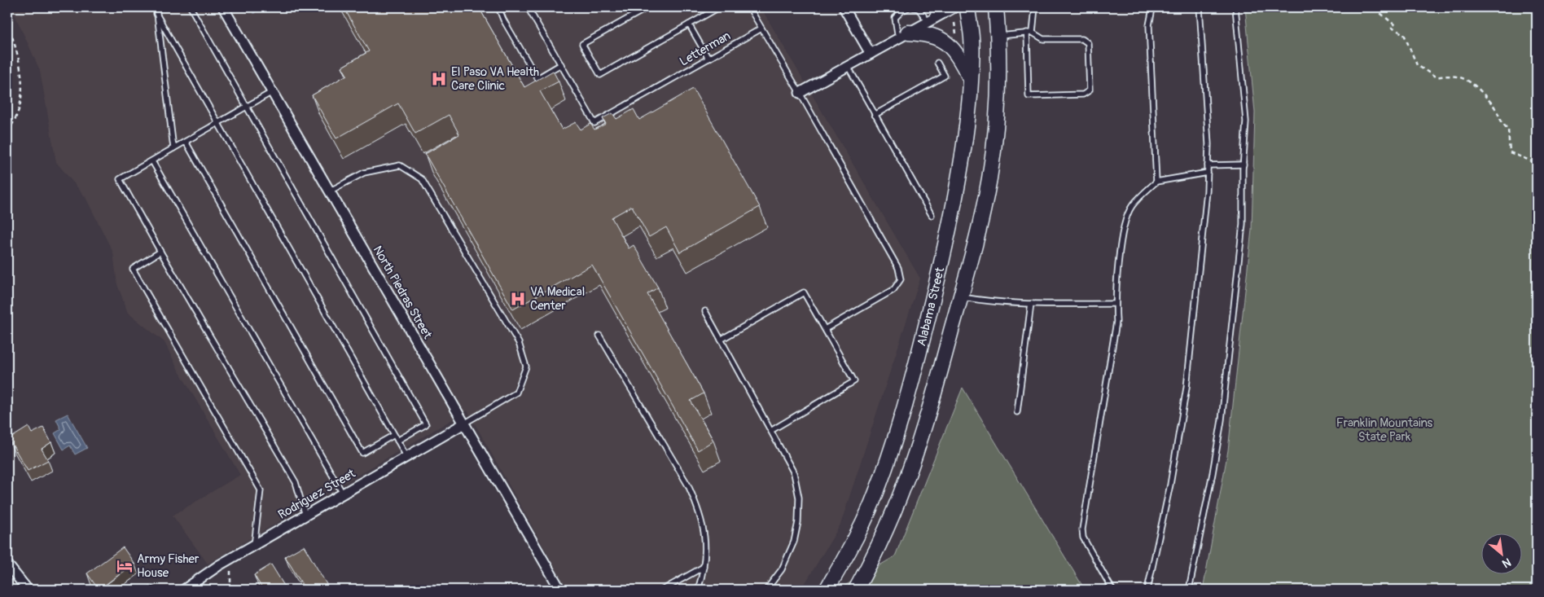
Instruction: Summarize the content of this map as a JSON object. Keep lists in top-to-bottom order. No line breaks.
{"streets":{"main road":["Alabama Street"],"street":["North Piedras Street","Rodriguez Street"],"lane":["Letterman"]},"crossings":[["North Piedras Street","Rodriguez Street"]],"parks":["Franklin Mountains State Park"],"places":{"hospital":["El Paso VA Health Care Clinic","VA Medical Center"],"hotel":["Army Fisher House"]},"north":"bottom right"}
